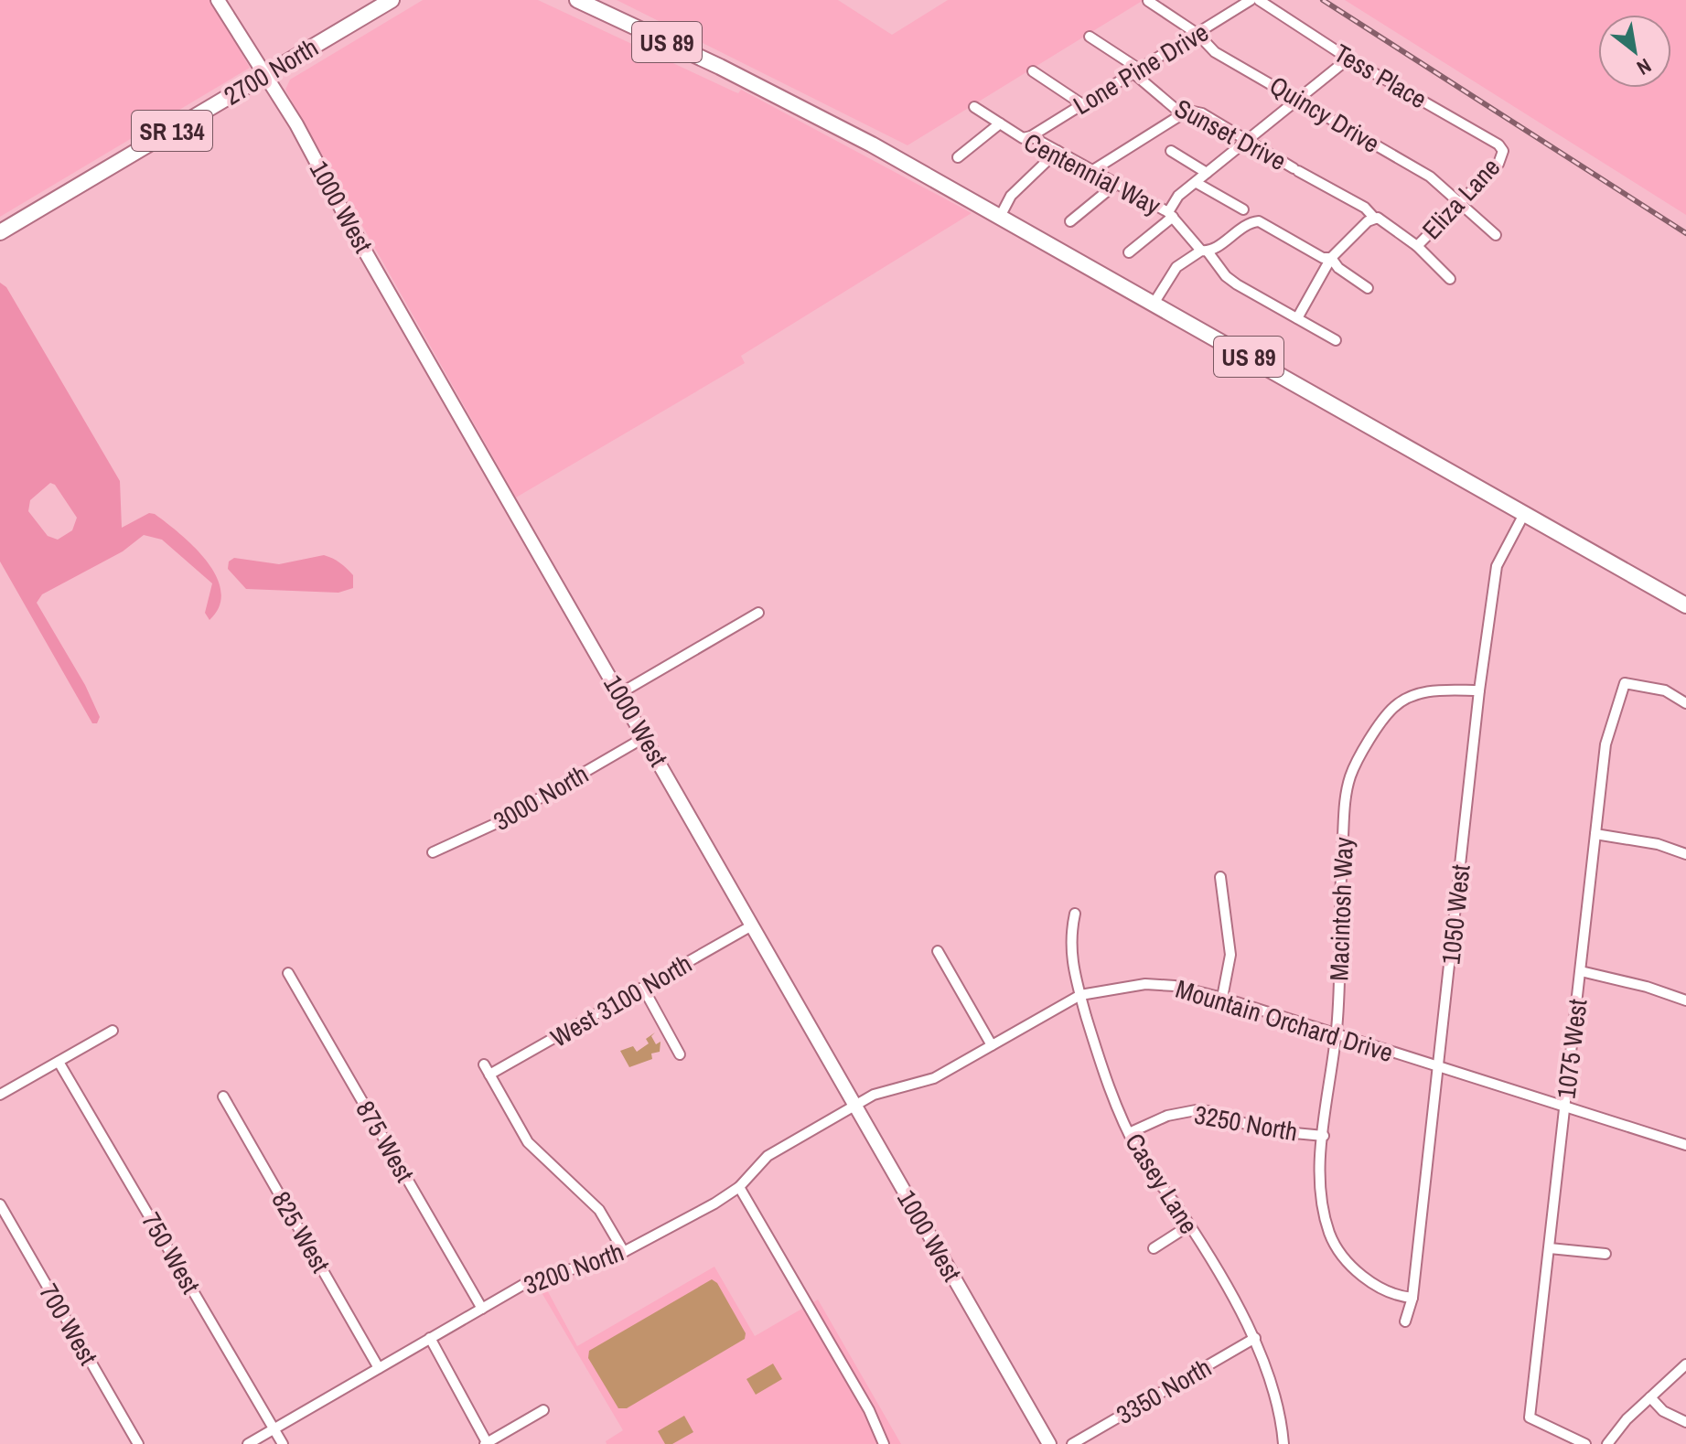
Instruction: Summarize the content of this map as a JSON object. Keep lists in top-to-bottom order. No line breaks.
{"streets":{"main road":["US 89","2700 North","SR 134"],"street":["Lone Pine Drive","Tess Place","Quincy Drive","Sunset Drive","Centennial Way","Eliza Lane","1000 West","3000 North","Macintosh Way","1050 West","West 3100 North","Mountain Orchard Drive","1075 West","3250 North","875 West","Casey Lane","825 West","750 West","3200 North","700 West","3350 North"]},"crossings":[["US 89","1050 West"],["Lone Pine Drive","Quincy Drive"],["Lone Pine Drive","Sunset Drive"],["Lone Pine Drive","Centennial Way"],["2700 North","1000 West"],["Tess Place","Eliza Lane"],["Quincy Drive","Eliza Lane"],["Sunset Drive","Eliza Lane"],["1000 West","3000 North"],["1000 West","West 3100 North"],["1000 West","Mountain Orchard Drive"],["1000 West","3200 North"],["Macintosh Way","1050 West"],["Macintosh Way","Mountain Orchard Drive"],["Macintosh Way","3250 North"],["1050 West","Mountain Orchard Drive"],["Mountain Orchard Drive","1075 West"],["Mountain Orchard Drive","Casey Lane"],["Mountain Orchard Drive","3200 North"],["3250 North","Casey Lane"],["875 West","3200 North"],["Casey Lane","3350 North"],["825 West","3200 North"],["750 West","3200 North"]],"north":"bottom right"}
